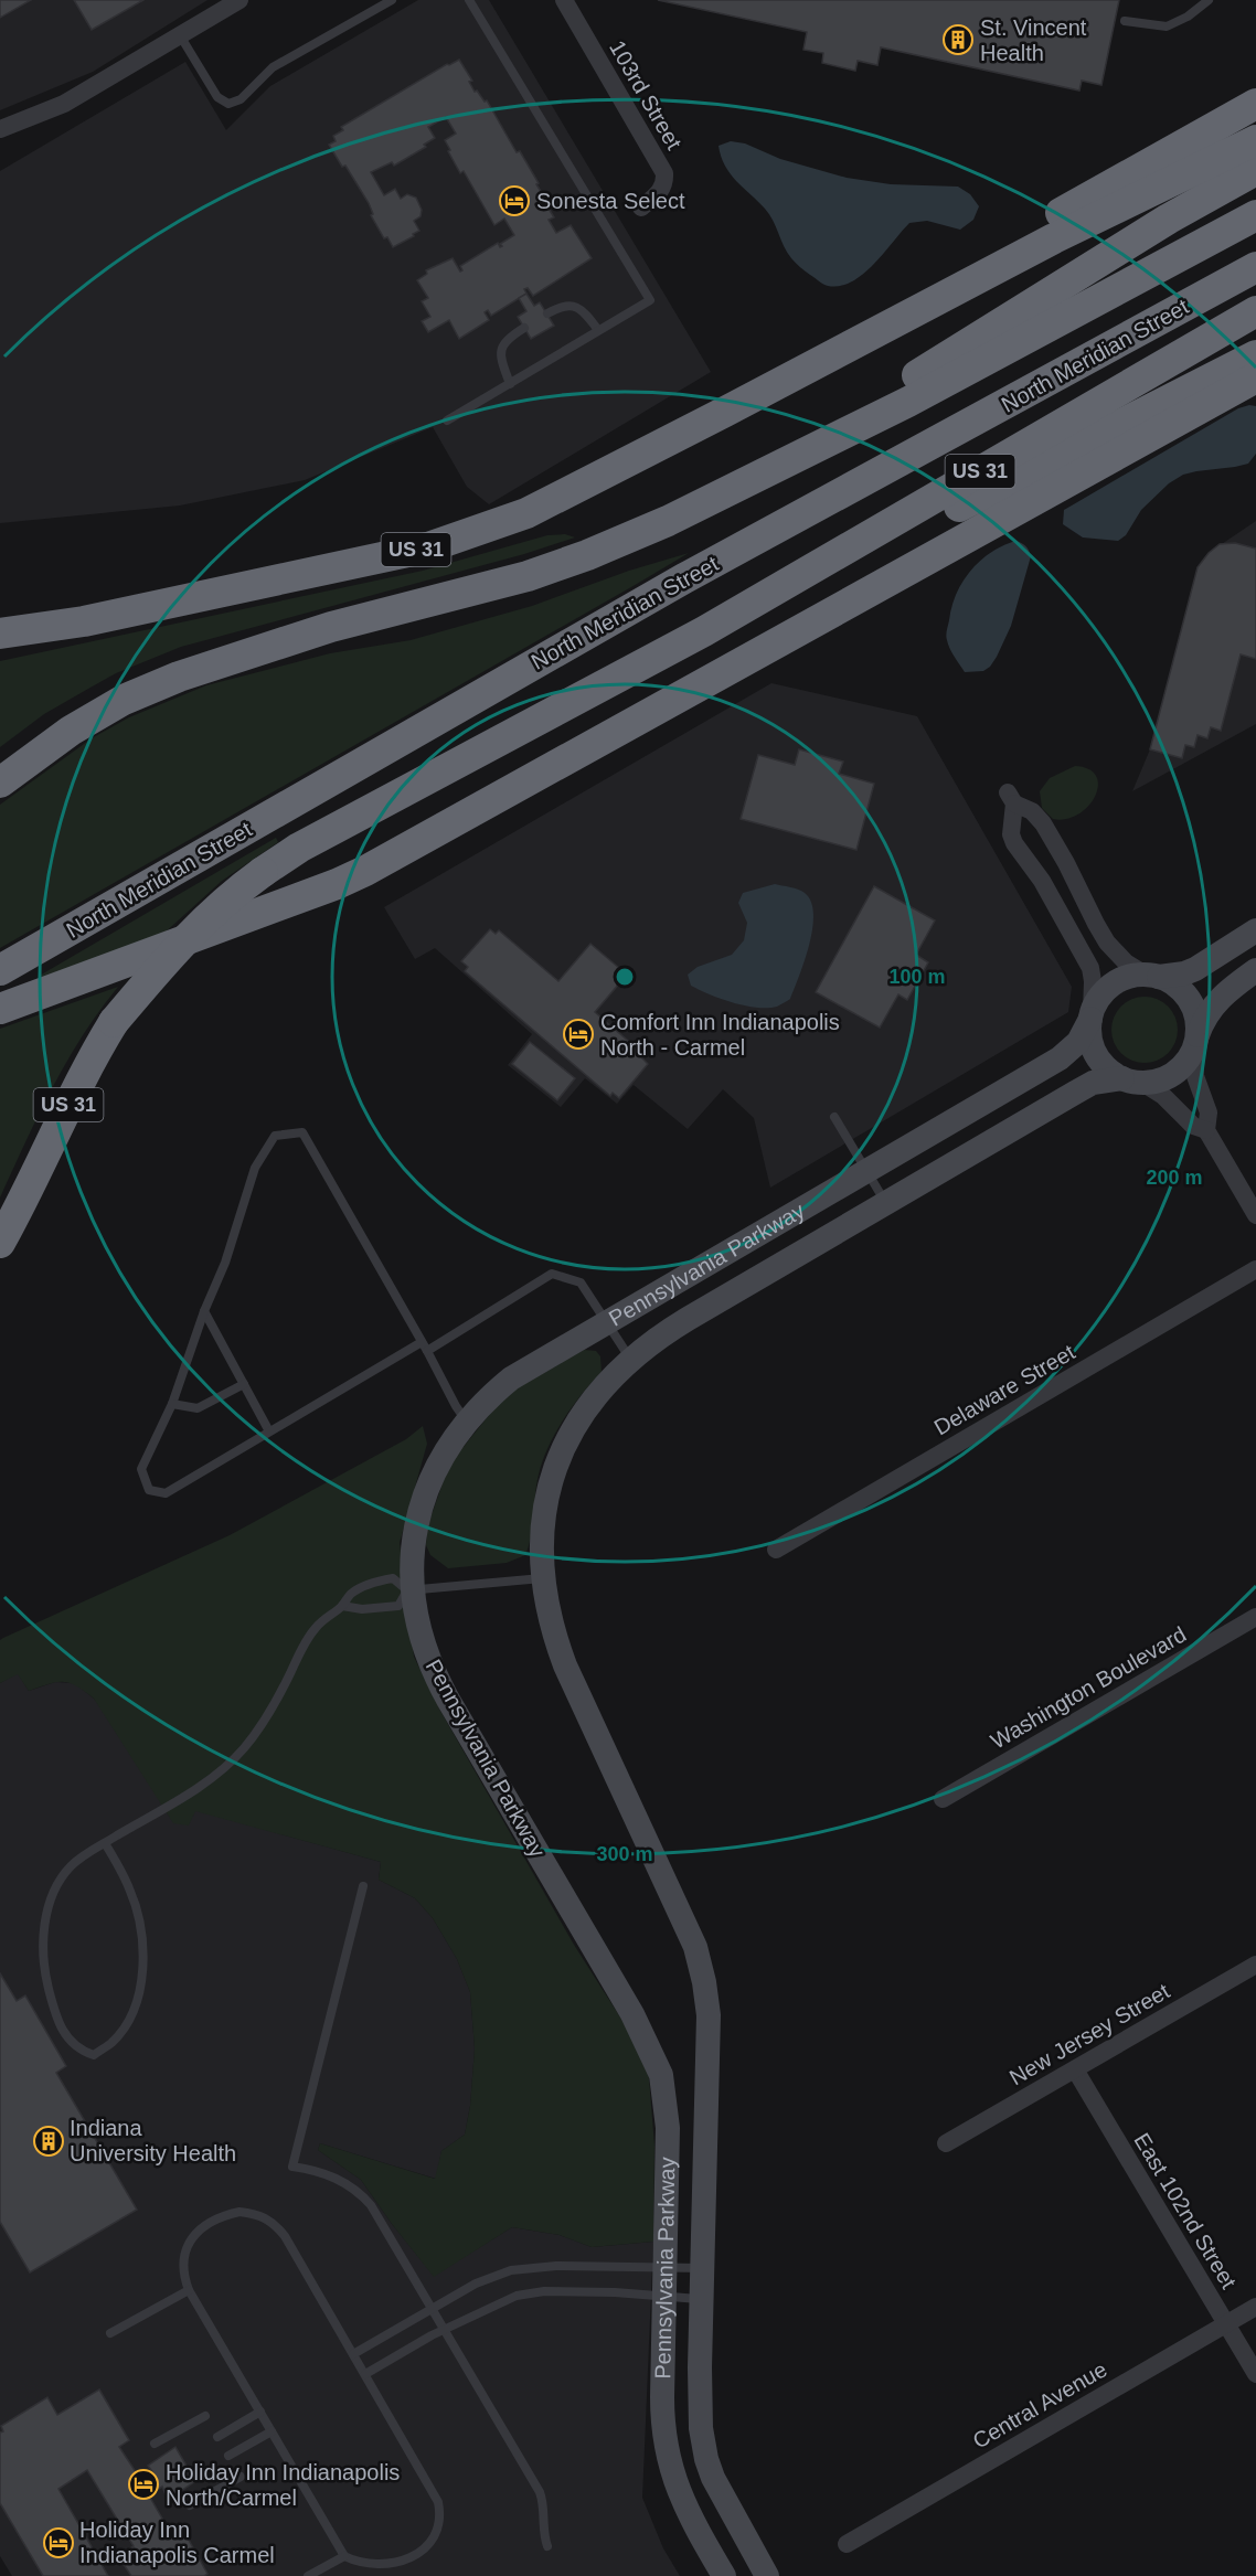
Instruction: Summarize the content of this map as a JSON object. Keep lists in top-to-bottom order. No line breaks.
{"streets":{"highway":["North Meridian Street","US 31"],"main road":["Pennsylvania Parkway"],"street":["103rd Street","Delaware Street","Washington Boulevard","New Jersey Street","East 102nd Street","Central Avenue"]},"crossings":[["New Jersey Street","East 102nd Street"],["East 102nd Street","Central Avenue"]],"places":{"building":["St. Vincent Health","Indiana University Health"],"hotel":["Sonesta Select","Comfort Inn Indianapolis North - Carmel","Holiday Inn Indianapolis North/Carmel","Holiday Inn Indianapolis Carmel"]},"rings":["100 m","200 m","300 m"]}
